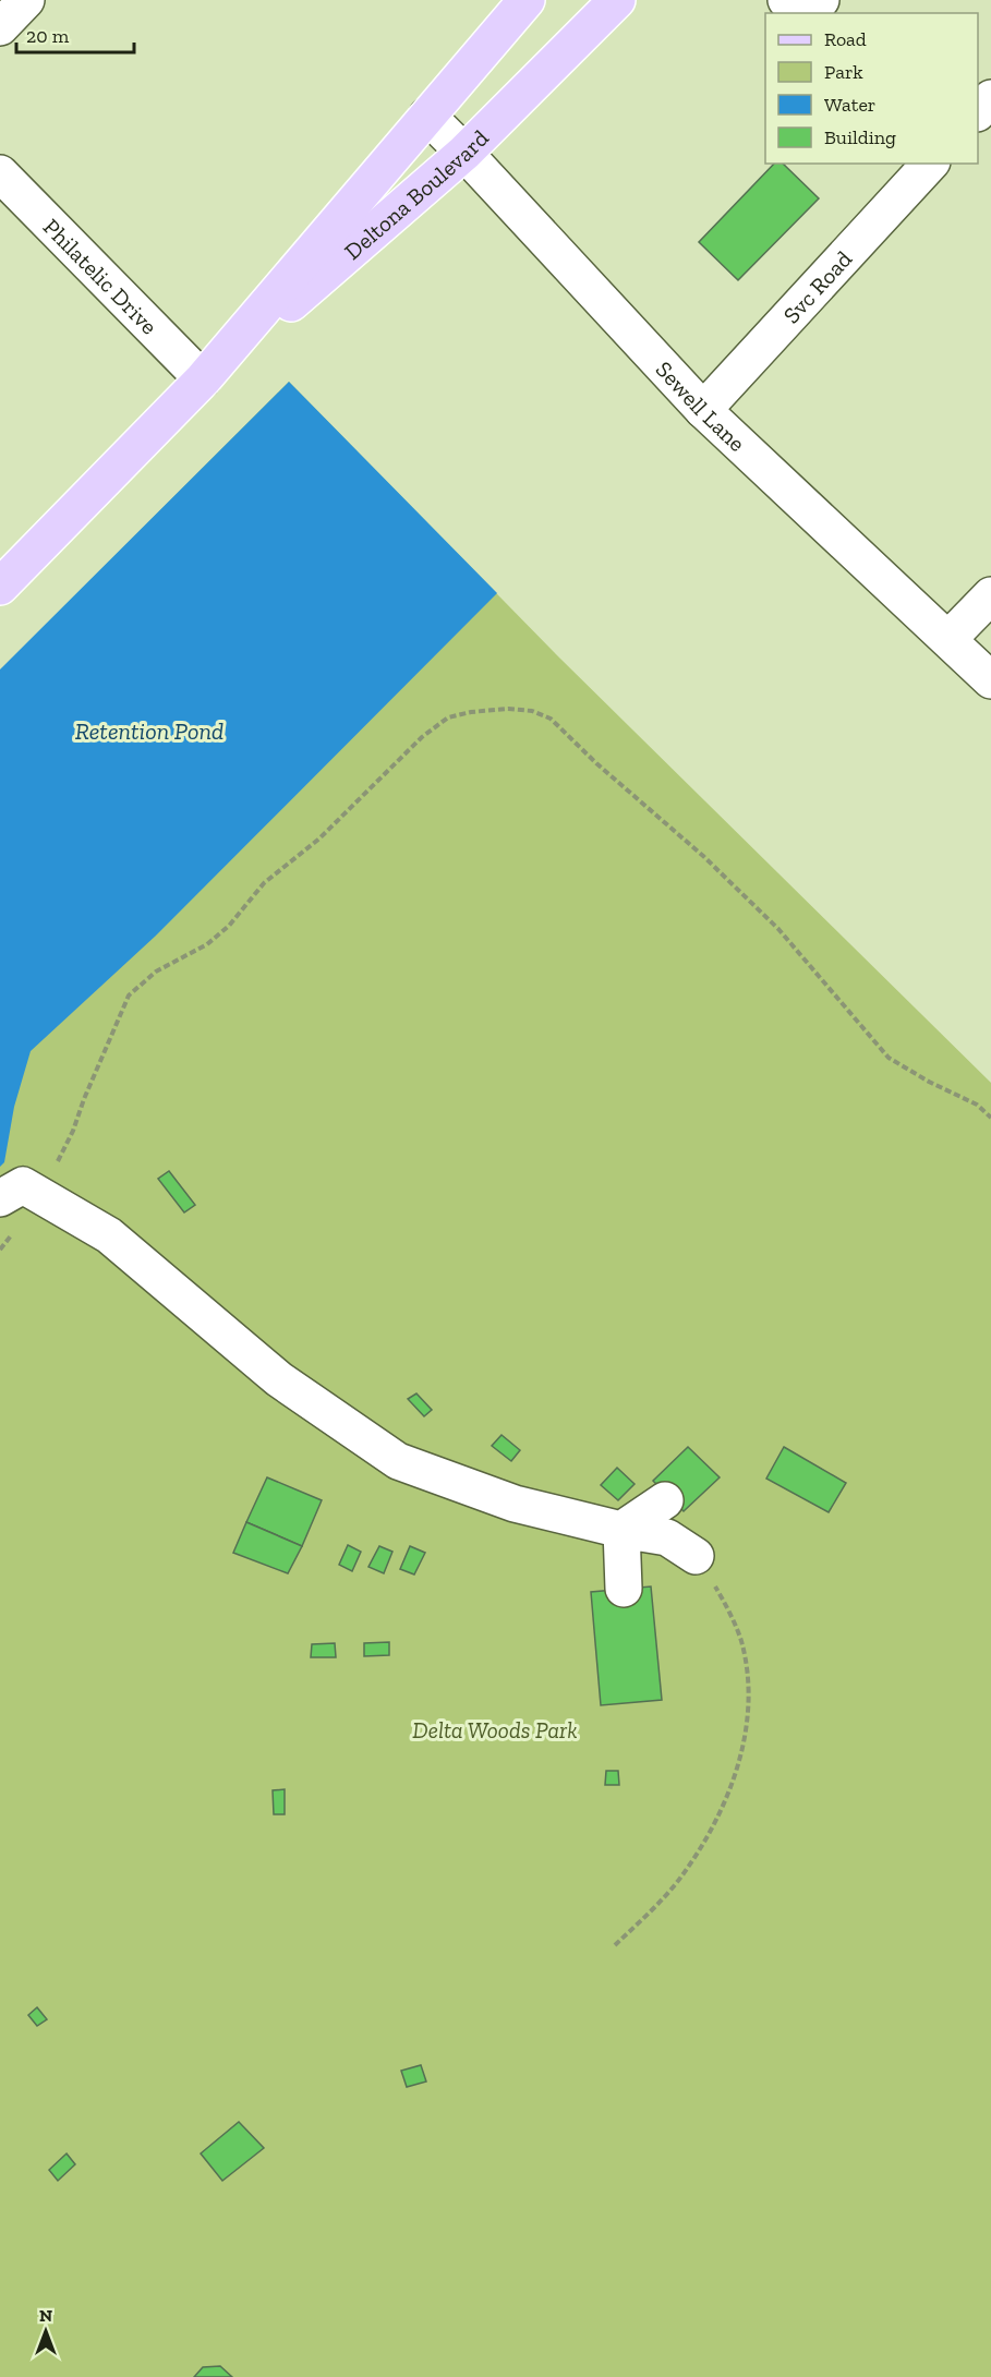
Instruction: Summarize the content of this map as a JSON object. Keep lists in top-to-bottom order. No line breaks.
{"streets":{"main road":["Deltona Boulevard"],"street":["Philatelic Drive","Svc Road","Sewell Lane"]},"crossings":[["Deltona Boulevard","Philatelic Drive"],["Deltona Boulevard","Sewell Lane"],["Svc Road","Sewell Lane"]],"water":["Retention Pond"],"parks":["Delta Woods Park"],"legend":["Road","Park","Water","Building"],"scale_bar":"20 m","north":"top"}
